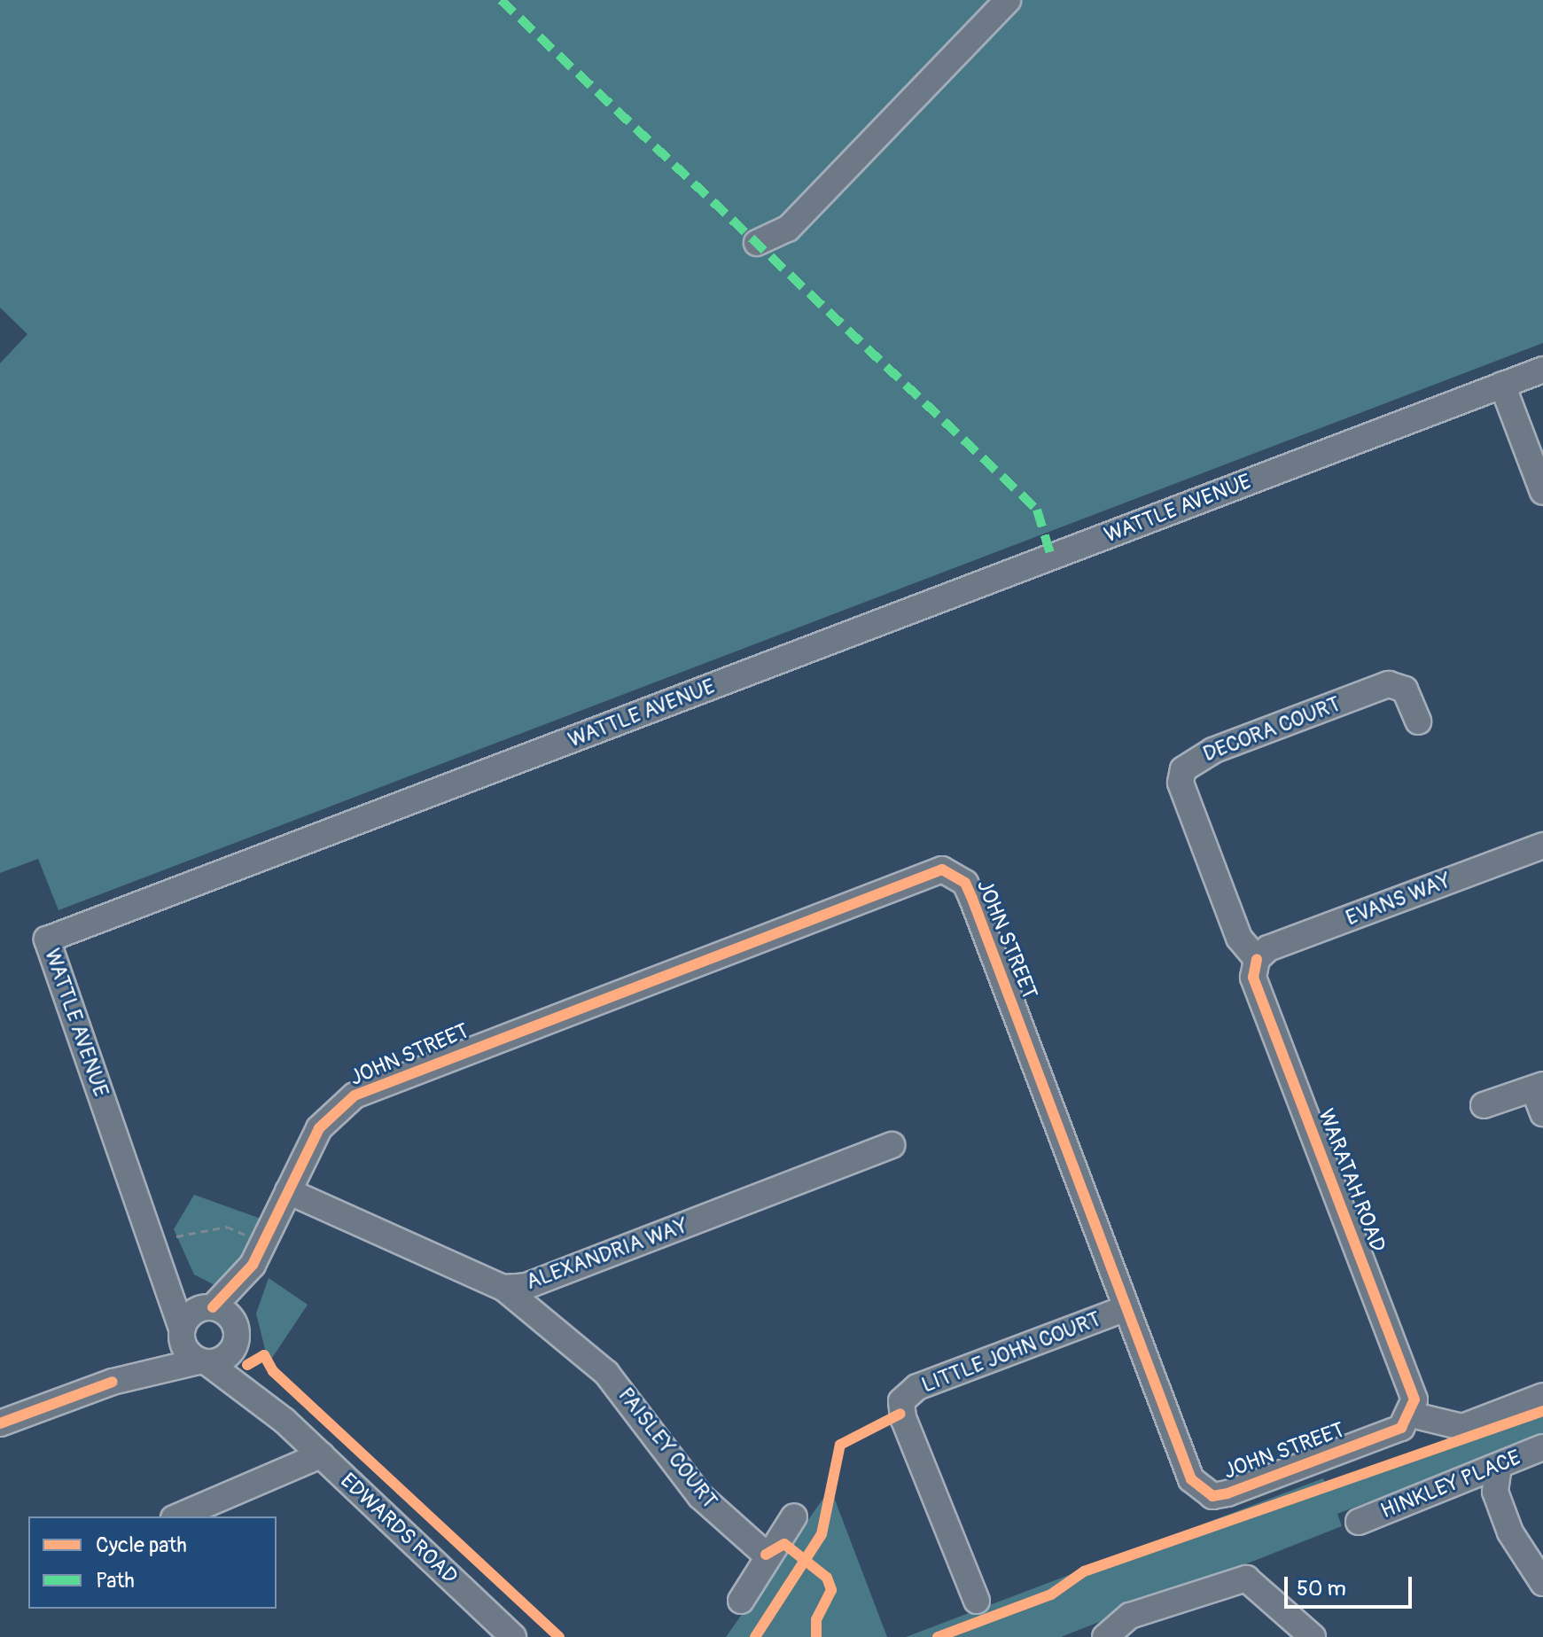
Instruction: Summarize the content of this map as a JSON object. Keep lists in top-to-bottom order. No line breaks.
{"streets":{"street":["WATTLE AVENUE","DECORA COURT","EVANS WAY","JOHN STREET","WARATAH ROAD","ALEXANDRIA WAY","LITTLE JOHN COURT","PAISLEY COURT","HINKLEY PLACE","EDWARDS ROAD"]},"crossings":[["WATTLE AVENUE","JOHN STREET"],["WATTLE AVENUE","EDWARDS ROAD"],["DECORA COURT","EVANS WAY"],["DECORA COURT","WARATAH ROAD"],["EVANS WAY","WARATAH ROAD"],["JOHN STREET","WARATAH ROAD"],["JOHN STREET","ALEXANDRIA WAY"],["JOHN STREET","LITTLE JOHN COURT"],["JOHN STREET","EDWARDS ROAD"],["ALEXANDRIA WAY","PAISLEY COURT"]],"legend":["Cycle path","Path"],"scale_bar":"50 m"}
